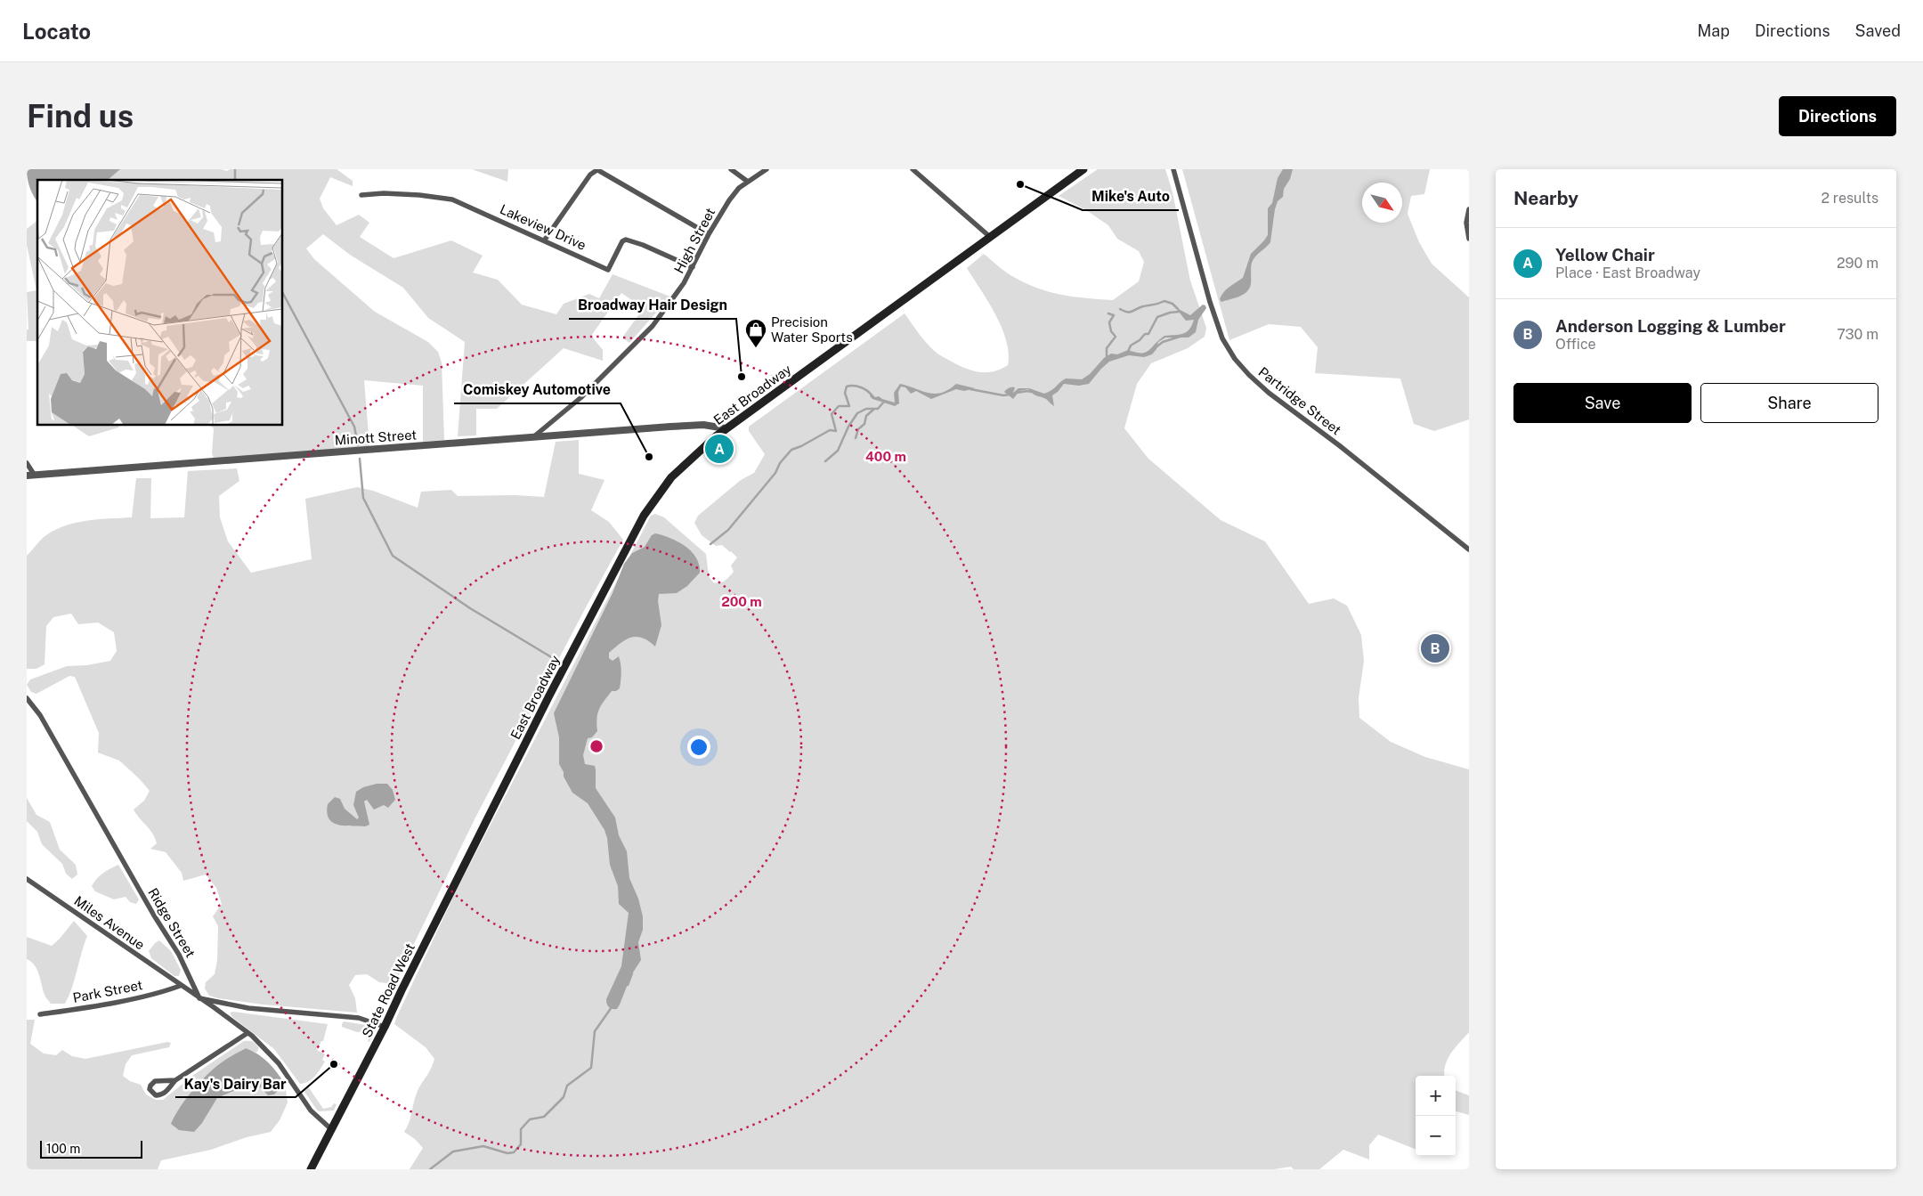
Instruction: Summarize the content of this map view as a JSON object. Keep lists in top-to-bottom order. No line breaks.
{"streets":{"main road":["East Broadway","State Road West"],"street":["Lakeview Drive","High Street","Partridge Street","Minott Street","Miles Avenue","Ridge Street","Park Street"]},"crossings":[["Lakeview Drive","High Street"],["High Street","Minott Street"],["East Broadway","Minott Street"],["East Broadway","State Road West"],["Miles Avenue","Ridge Street"],["Miles Avenue","State Road West"],["Miles Avenue","Park Street"]],"places":{"other":["Mike's Auto","Broadway Hair Design","Comiskey Automotive","Kay's Dairy Bar"],"shop":["Precision Water Sports"]},"scale_bar":"100 m","north":"bottom right","page":{"header":"Locato","nav":["Map","Directions","Saved"],"buttons":["Directions",["Save","Share"]],"title":"Find us","heading":["Nearby","2 results"],"list":[{"mark":"A","name":"Yellow Chair","note":"Place · East Broadway","value":"290 m"},{"mark":"B","name":"Anderson Logging & Lumber","note":"Office","value":"730 m"}],"pins":["A","B"],"map_buttons":["+","−"],"scale":"100 m"},"rings":["400 m","200 m"]}
